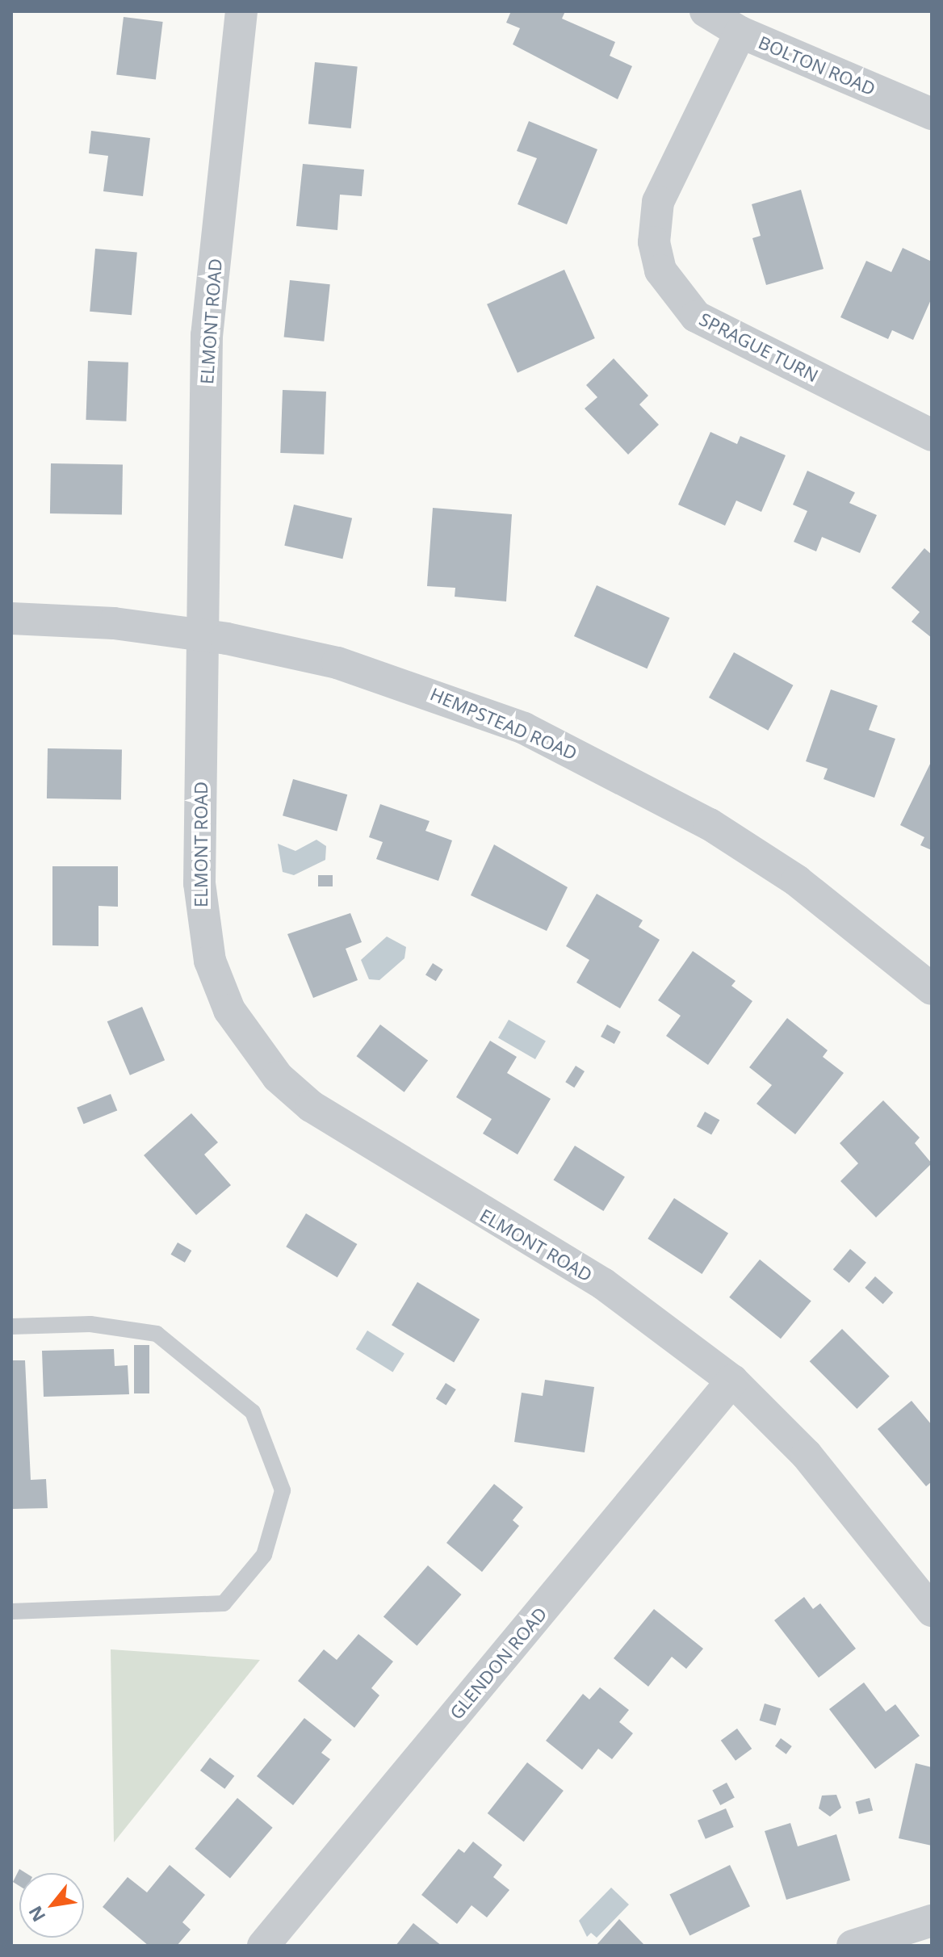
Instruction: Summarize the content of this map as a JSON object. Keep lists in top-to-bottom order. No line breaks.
{"streets":{"street":["BOLTON ROAD","ELMONT ROAD","SPRAGUE TURN","HEMPSTEAD ROAD","GLENDON ROAD"]},"crossings":[["BOLTON ROAD","SPRAGUE TURN"],["ELMONT ROAD","HEMPSTEAD ROAD"],["ELMONT ROAD","GLENDON ROAD"]],"north":"bottom left"}
